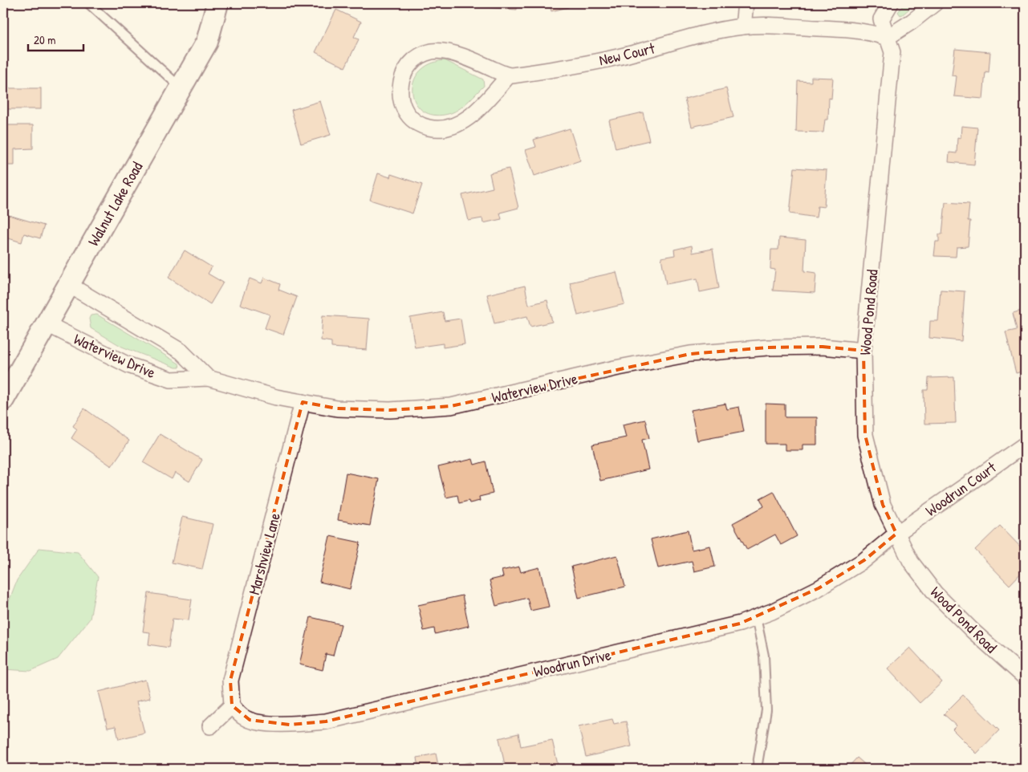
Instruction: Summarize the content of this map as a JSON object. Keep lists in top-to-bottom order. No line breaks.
{"streets":{"street":["New Court","Walnut Lake Road","Wood Pond Road","Waterview Drive","Woodrun Court","Marshview Lane","Woodrun Drive"]},"crossings":[["Walnut Lake Road","Waterview Drive"],["Wood Pond Road","Waterview Drive"],["Wood Pond Road","Woodrun Court"],["Wood Pond Road","Woodrun Drive"],["Waterview Drive","Marshview Lane"],["Woodrun Court","Woodrun Drive"],["Marshview Lane","Woodrun Drive"]],"scale_bar":"20 m"}
